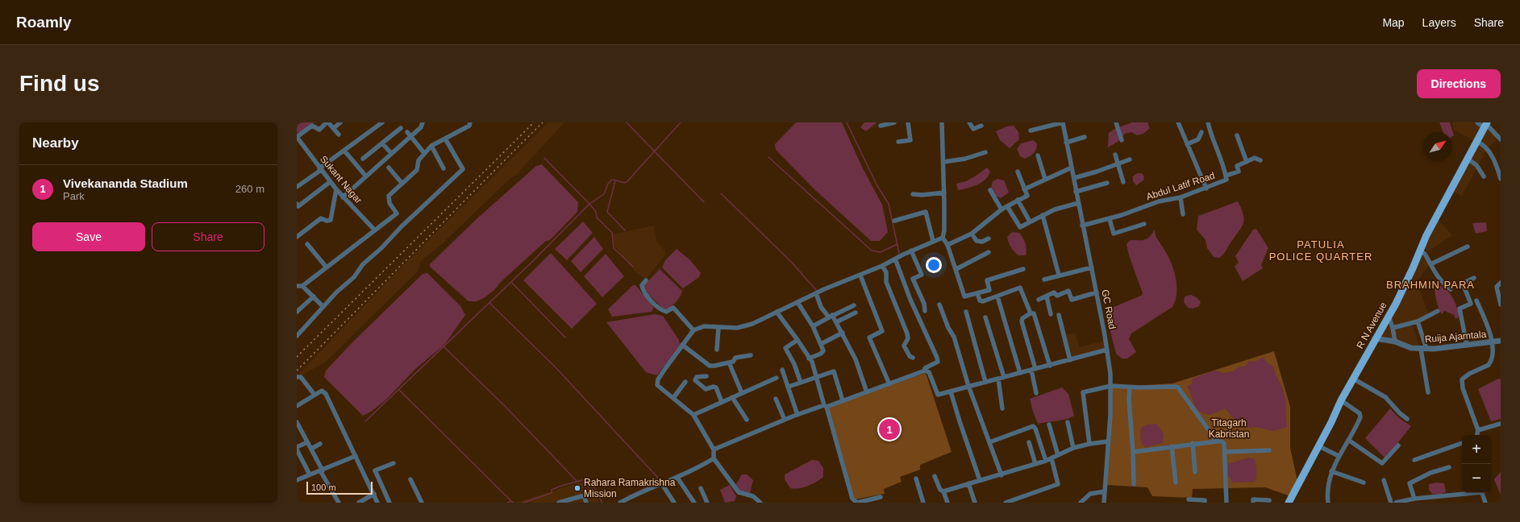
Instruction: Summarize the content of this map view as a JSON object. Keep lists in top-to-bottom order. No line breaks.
{"streets":{"main road":["R N Avenue"],"street":["Sukant Nagar","Abdul Latif Road","GC Road","Ruija Ajamtala"]},"crossings":[["Abdul Latif Road","GC Road"],["R N Avenue","Ruija Ajamtala"]],"districts":["PATULIA POLICE QUARTER","BRAHMIN PARA"],"parks":["Titagarh Kabristan"],"places":["Rahara Ramakrishna Mission"],"scale_bar":"100 m","north":"top right","page":{"header":"Roamly","nav":["Map","Layers","Share"],"buttons":["Directions",["Save","Share"]],"title":"Find us","heading":"Nearby","list":[{"mark":"1","name":"Vivekananda Stadium","note":"Park","value":"260 m"}],"pins":"1","map_buttons":["+","−"],"scale":"100 m"}}
